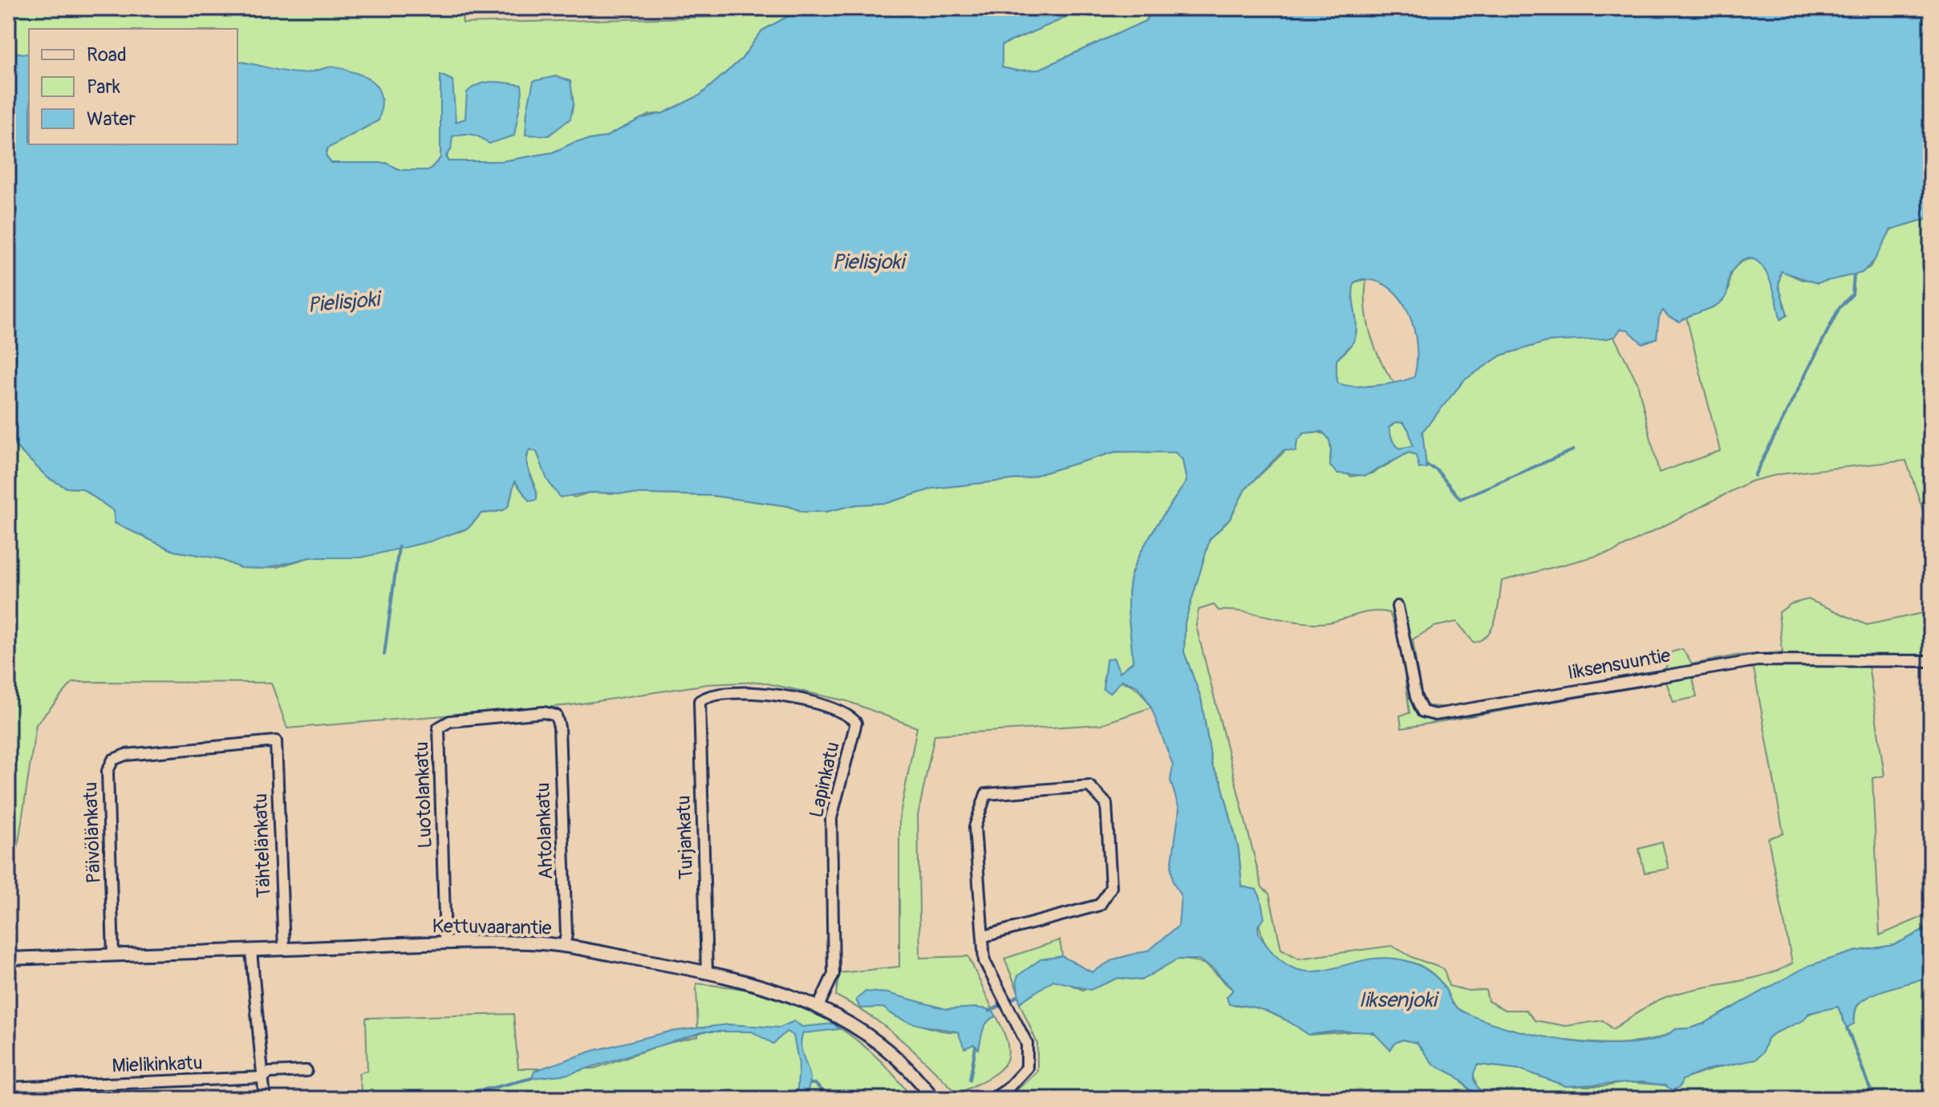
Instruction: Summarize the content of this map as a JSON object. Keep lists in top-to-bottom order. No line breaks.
{"streets":{"street":["Iiksensuuntie","Lapinkatu","Luotolankatu","Ahtolankatu","Päivölänkatu","Turjankatu","Tähtelänkatu","Kettuvaarantie","Mielikinkatu"]},"crossings":[["Lapinkatu","Turjankatu"],["Lapinkatu","Kettuvaarantie"],["Luotolankatu","Ahtolankatu"],["Luotolankatu","Kettuvaarantie"],["Ahtolankatu","Kettuvaarantie"],["Päivölänkatu","Tähtelänkatu"],["Päivölänkatu","Kettuvaarantie"],["Turjankatu","Kettuvaarantie"],["Tähtelänkatu","Kettuvaarantie"]],"water":["Pielisjoki","Iiksenjoki"],"legend":["Road","Park","Water"]}
